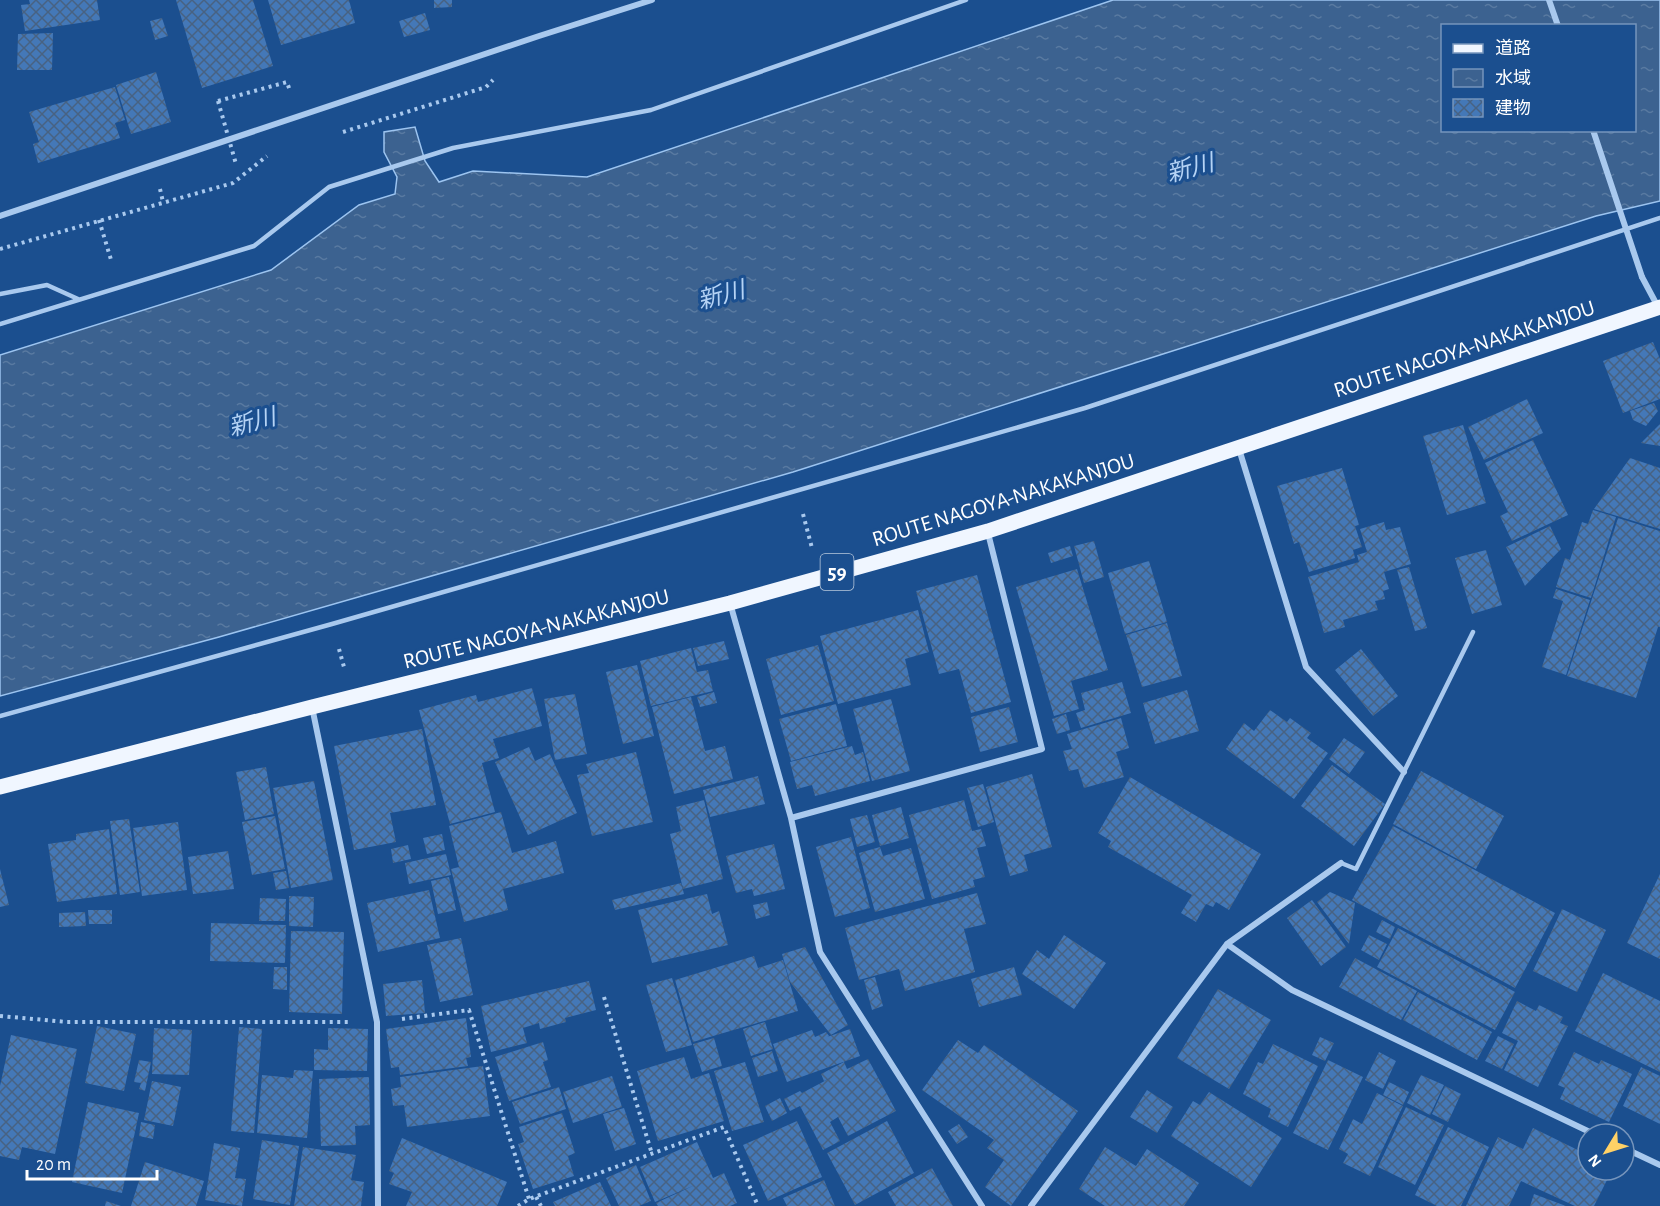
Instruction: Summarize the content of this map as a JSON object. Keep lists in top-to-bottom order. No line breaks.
{"streets":{"main road":["ROUTE NAGOYA-NAKAKANJOU","59"]},"water":["新川"],"legend":["道路","水域","建物"],"scale_bar":"20 m","north":"bottom left"}
